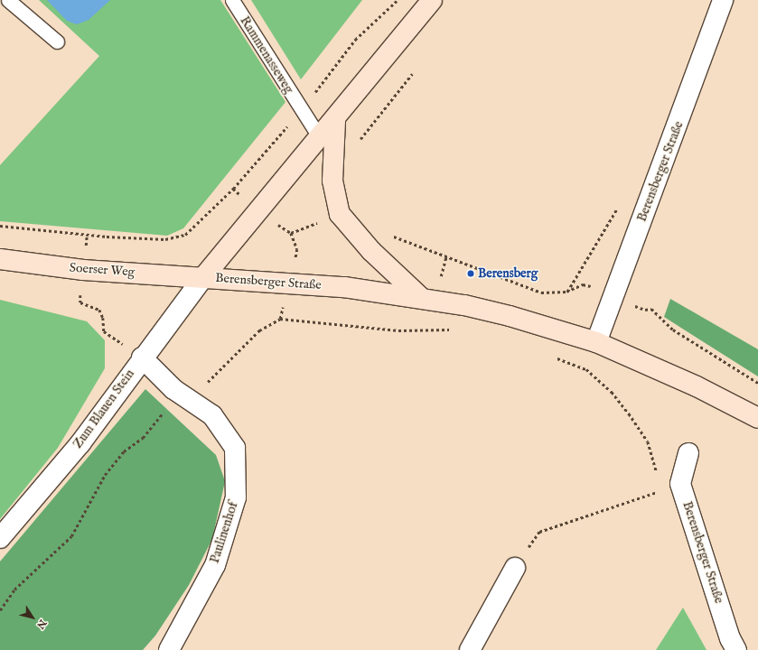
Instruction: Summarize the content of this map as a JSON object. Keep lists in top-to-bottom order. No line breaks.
{"streets":{"main road":["Berensberger Straße","Soerser Weg"],"street":["Zum Blauen Stein","Paulinenhof"],"lane":["Rammenasseweg"]},"crossings":[["Rammenasseweg","Berensberger Straße"],["Berensberger Straße","Soerser Weg"],["Berensberger Straße","Zum Blauen Stein"],["Soerser Weg","Zum Blauen Stein"],["Zum Blauen Stein","Paulinenhof"]],"places":["Berensberg"],"north":"bottom right"}
